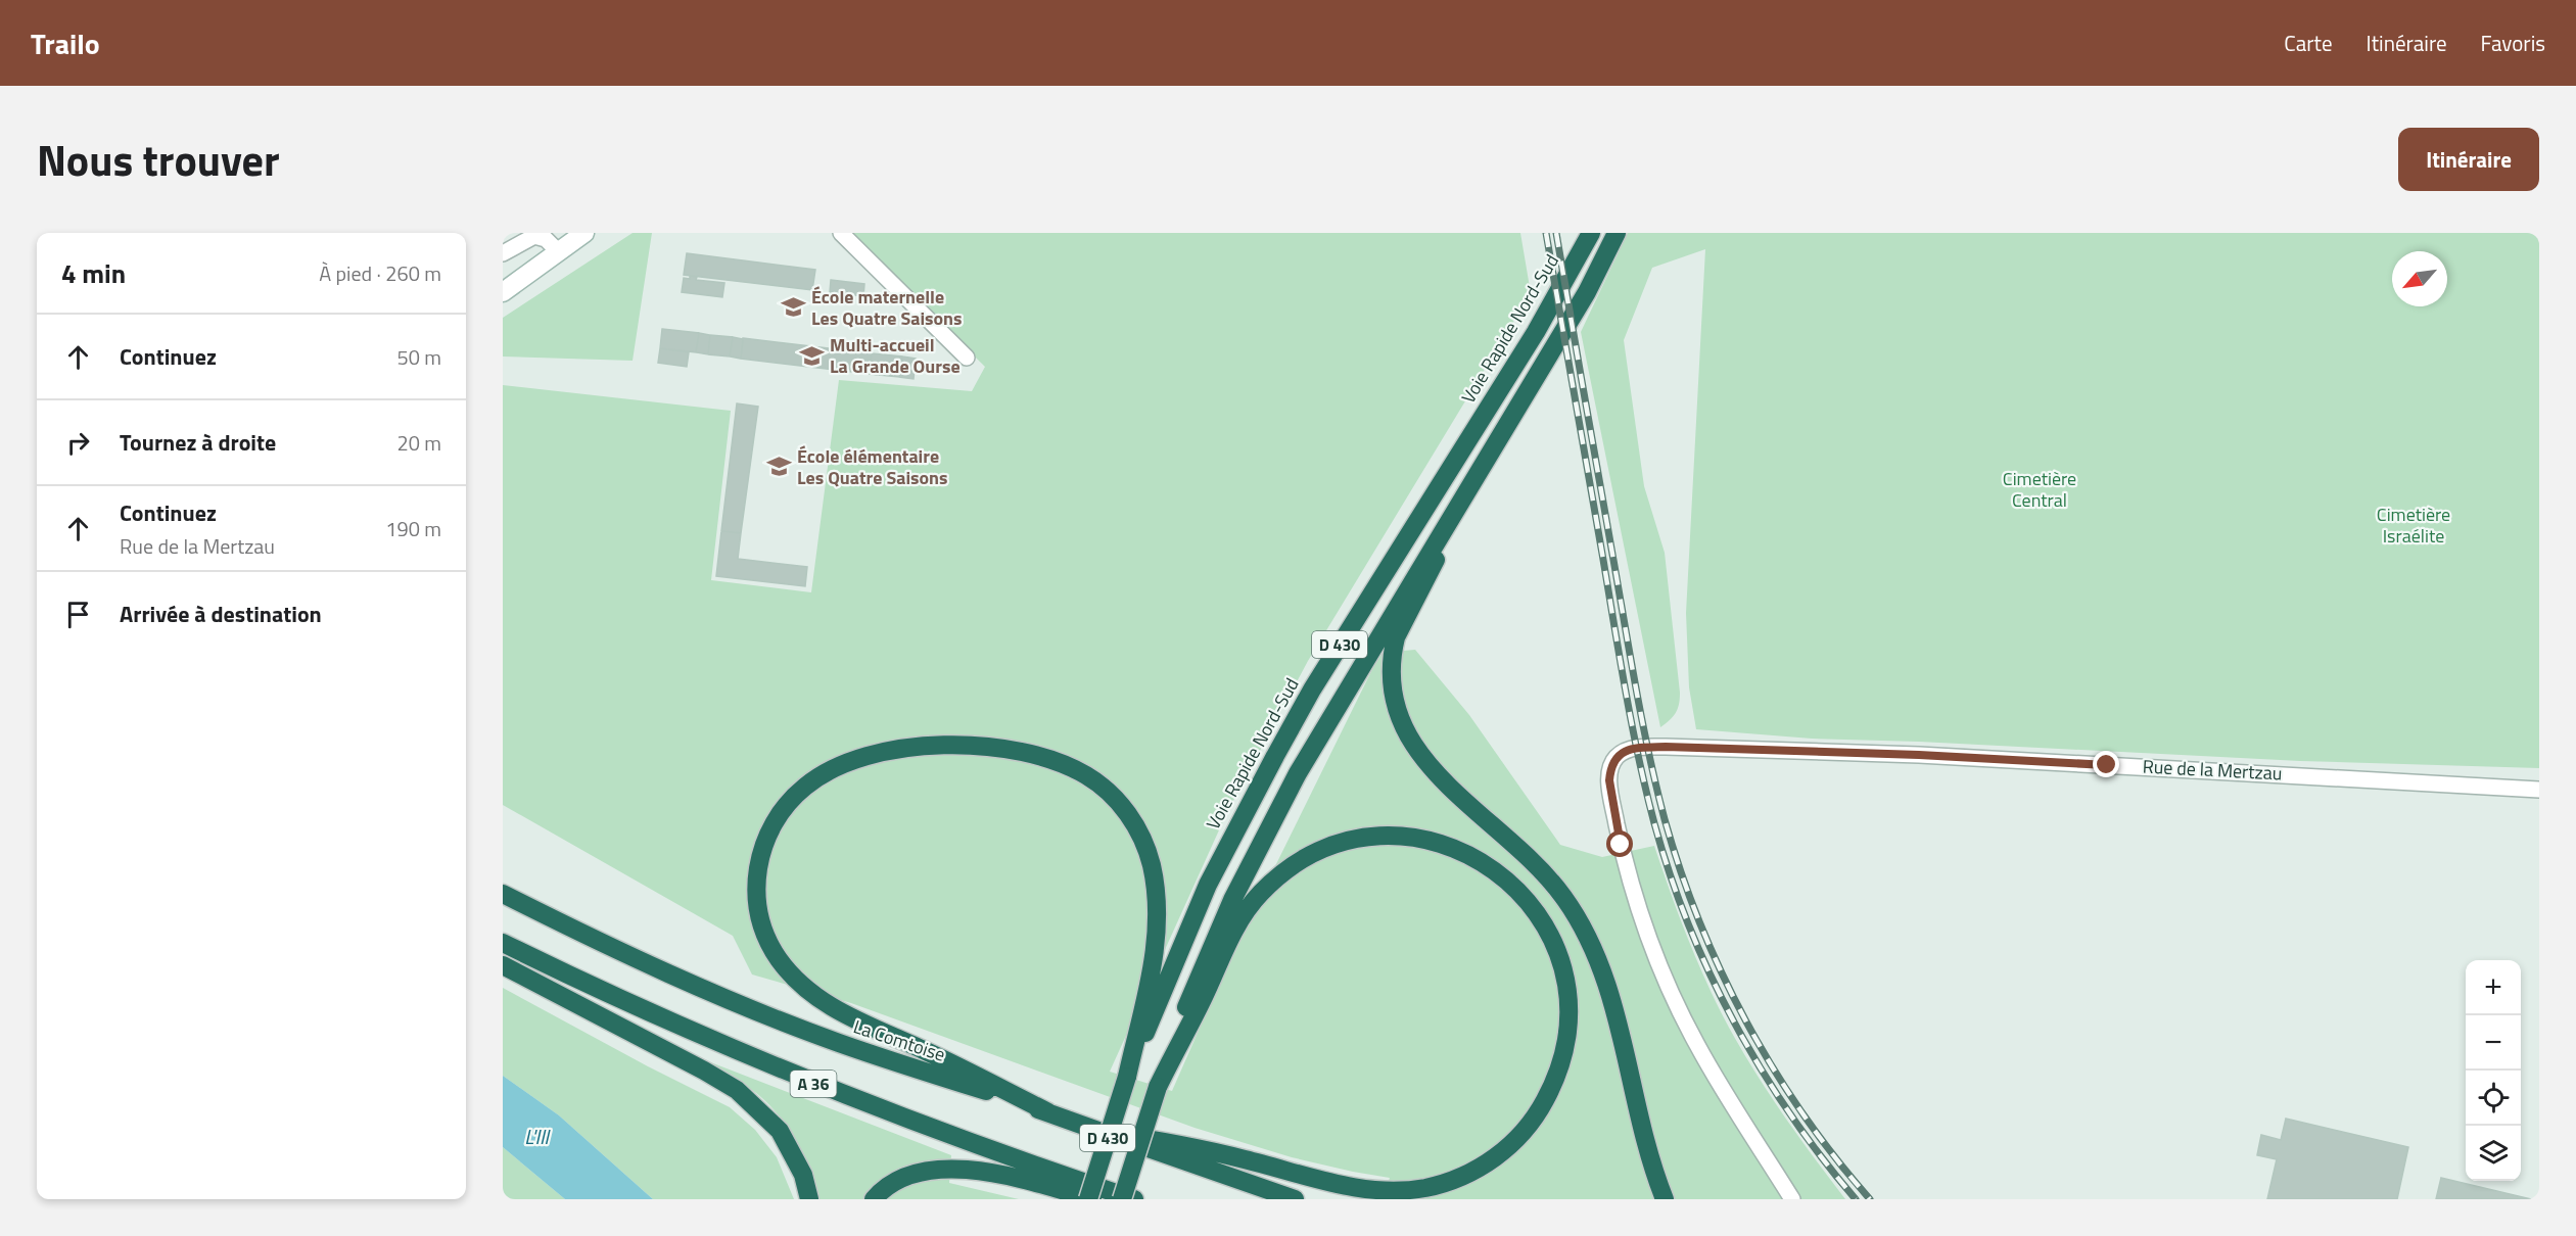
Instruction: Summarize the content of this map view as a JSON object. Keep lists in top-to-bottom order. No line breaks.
{"streets":{"highway":["Voie Rapide Nord-Sud","D 430","La Comtoise","A 36"],"street":["Rue de la Mertzau"]},"water":["L'Ill"],"parks":["Cimetière Central","Cimetière Israélite"],"places":{"school or university":["École maternelle Les Quatre Saisons","Multi-accueil La Grande Ourse","École élémentaire Les Quatre Saisons"]},"north":"bottom left","page":{"header":"Trailo","nav":["Carte","Itinéraire","Favoris"],"title":"Nous trouver","buttons":"Itinéraire","heading":["4 min","À pied · 260 m"],"list":[["Continuez","50 m"],["Tournez à droite","20 m"],["Continuez","Rue de la Mertzau","190 m"],"Arrivée à destination"],"map_buttons":["+","−"]}}
